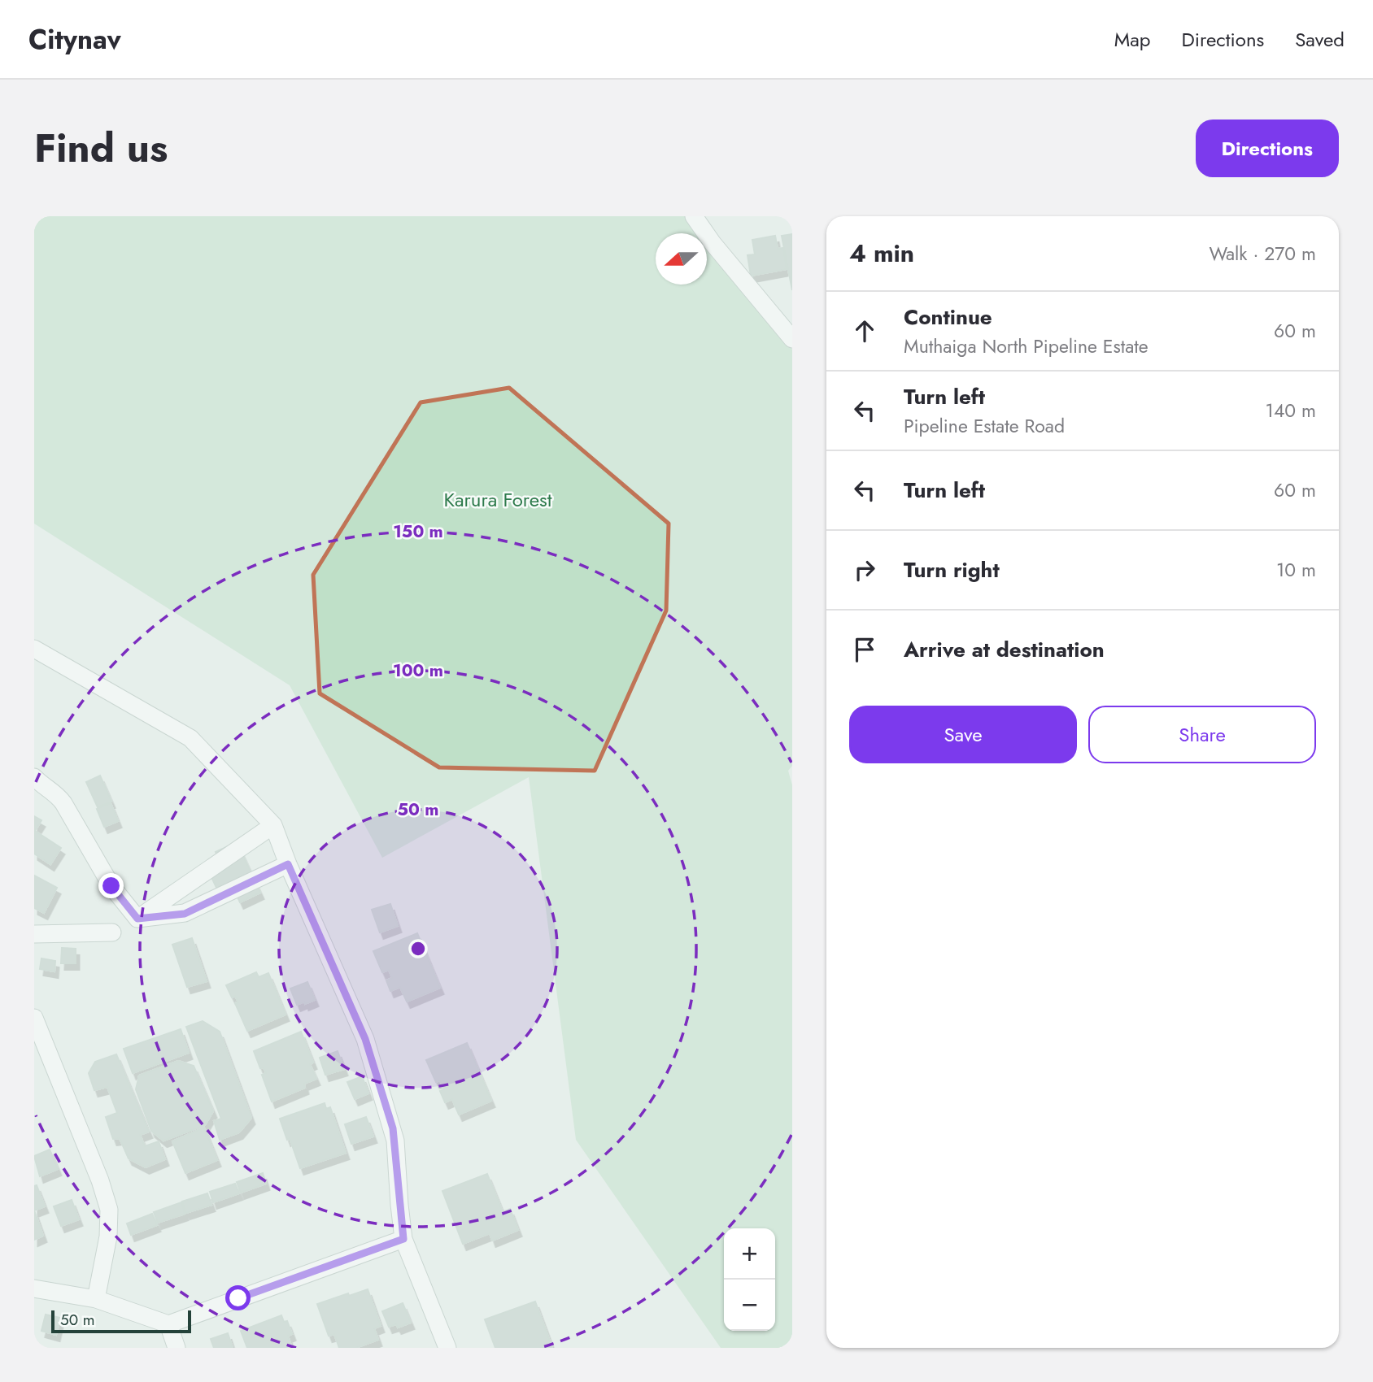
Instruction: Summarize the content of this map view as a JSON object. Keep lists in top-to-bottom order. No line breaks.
{"parks":["Karura Forest"],"scale_bar":"50 m","north":"left","page":{"header":"Citynav","nav":["Map","Directions","Saved"],"title":"Find us","buttons":["Directions",["Save","Share"]],"heading":["4 min","Walk · 270 m"],"list":[["Continue","Muthaiga North Pipeline Estate","60 m"],["Turn left","Pipeline Estate Road","140 m"],["Turn left","60 m"],["Turn right","10 m"],"Arrive at destination"],"map_buttons":["+","−"],"scale":"50 m"},"rings":["150 m","100 m","50 m"]}
